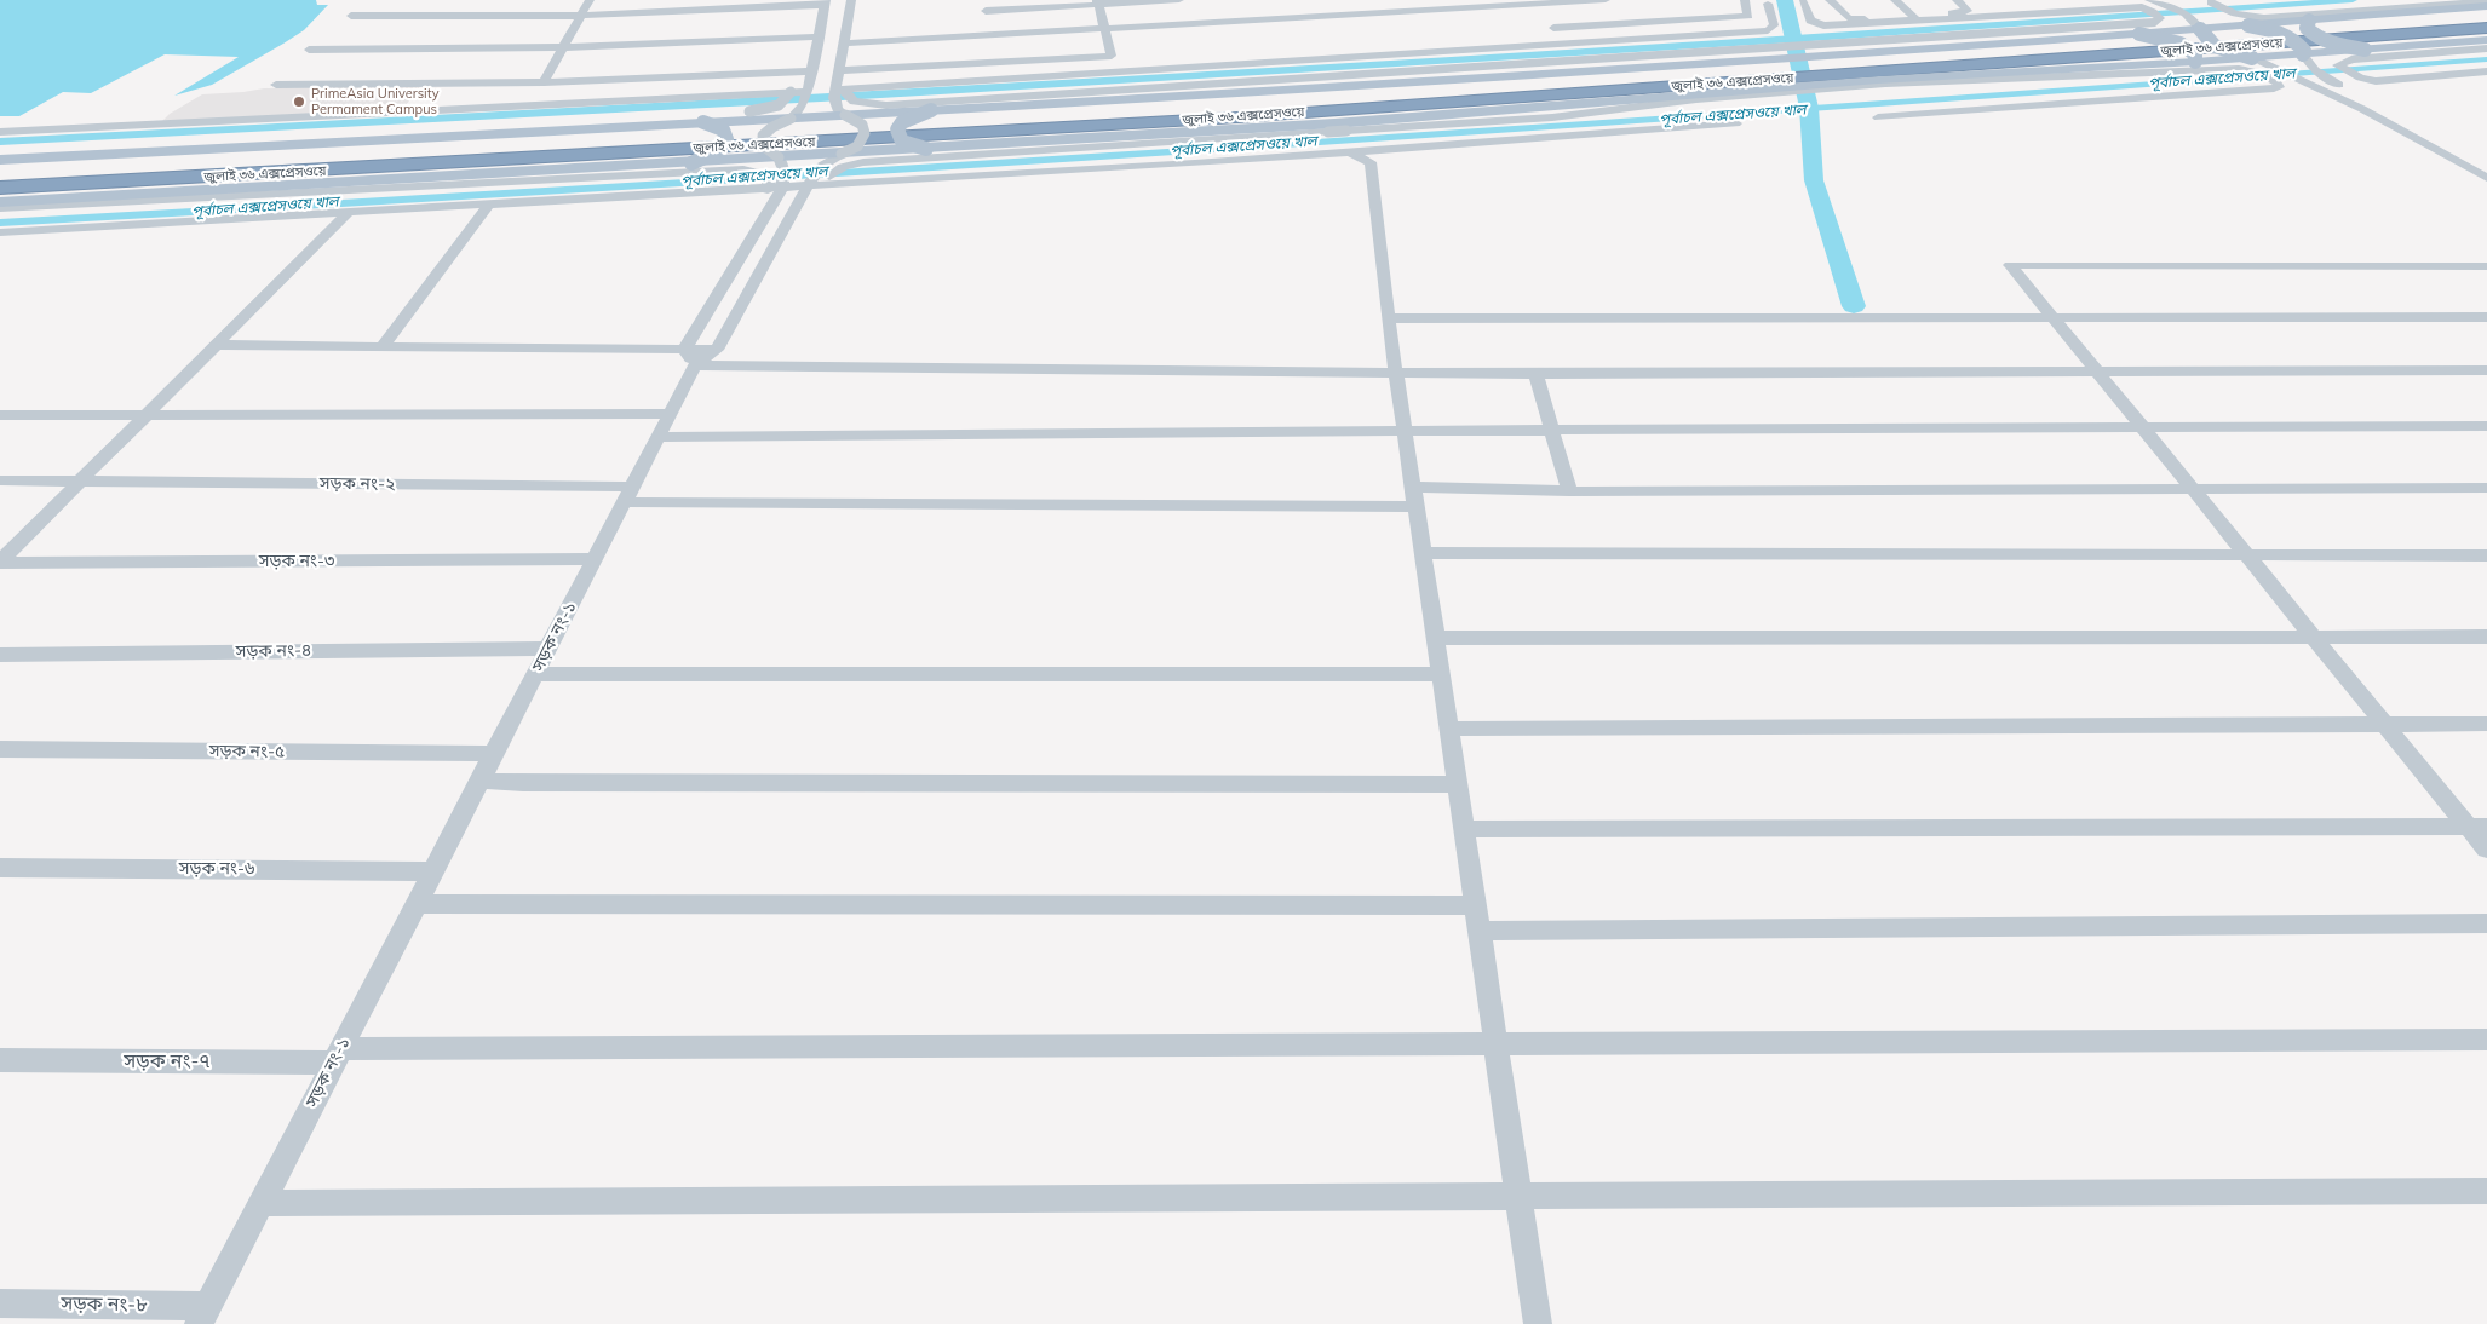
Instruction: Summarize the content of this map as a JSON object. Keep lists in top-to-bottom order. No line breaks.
{"streets":{"highway":["জুলাই ৩৬ এক্সপ্রেসওয়ে"],"street":["সড়ক নং-২","সড়ক নং-৩","সড়ক নং-১","সড়ক নং-৪","সড়ক নং-৫","সড়ক নং-৬","সড়ক নং-৭","সড়ক নং-৮"]},"crossings":[["সড়ক নং-২","সড়ক নং-১"],["সড়ক নং-৩","সড়ক নং-১"],["সড়ক নং-১","সড়ক নং-৪"],["সড়ক নং-১","সড়ক নং-৫"],["সড়ক নং-১","সড়ক নং-৬"],["সড়ক নং-১","সড়ক নং-৭"],["সড়ক নং-১","সড়ক নং-৮"]],"water":["পূর্বাচল এক্সপ্রেসওয়ে খাল"],"places":["PrimeAsia University Permament Campus"]}
